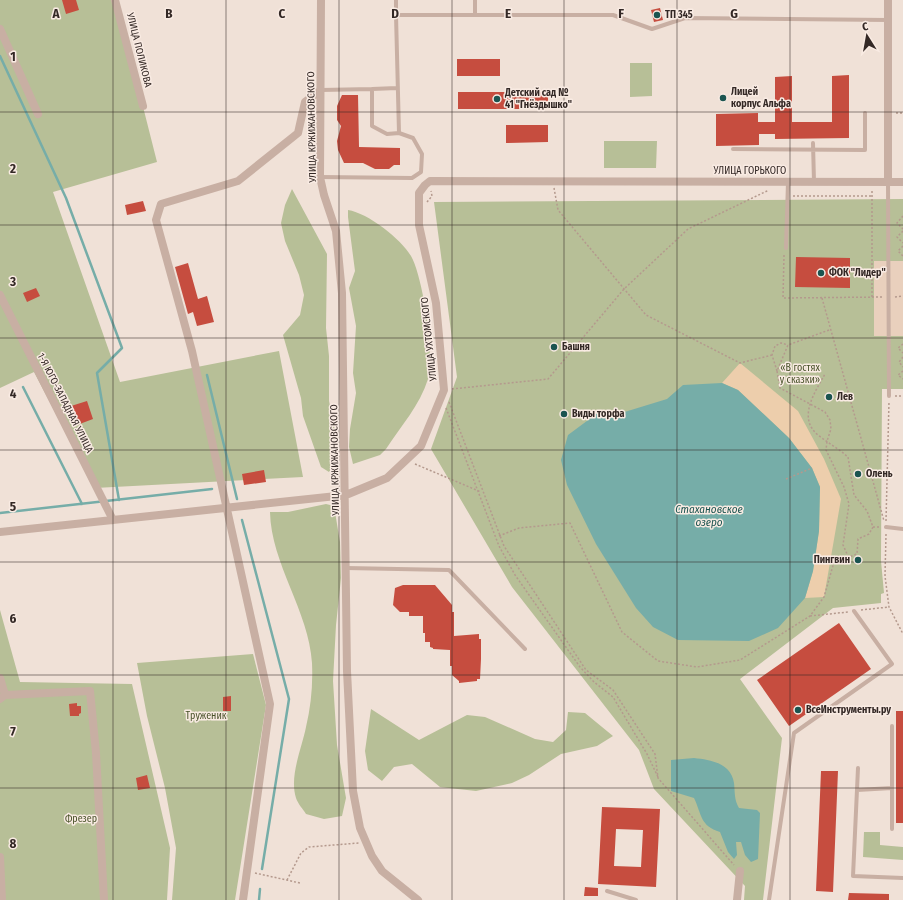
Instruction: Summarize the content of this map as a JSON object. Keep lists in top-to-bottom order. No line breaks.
{"streets":{"street":["УЛИЦА ПОЛИКОВА","УЛИЦА КРЖИЖАНОВСКОГО","УЛИЦА ГОРЬКОГО","УЛИЦА УХТОМСКОГО","1-Я ЮГО-ЗАПАДНАЯ УЛИЦА"]},"crossings":[["УЛИЦА КРЖИЖАНОВСКОГО","УЛИЦА УХТОМСКОГО"],["УЛИЦА ГОРЬКОГО","УЛИЦА УХТОМСКОГО"],["УЛИЦА УХТОМСКОГО","1-Я ЮГО-ЗАПАДНАЯ УЛИЦА"]],"water":["Стахановское озеро"],"parks":["«В гостях у сказки»","Труженик","Фрезер"],"places":["ТП 345","Лицей корпус Альфа","Детский сад № 41 \"Гнёздышко\"","ФОК \"Лидер\"","Башня","Лев","Виды торфа","Олень","Пингвин","ВсеИнструменты.ру"],"north":"top","grid":{"columns":["A","B","C","D","E","F","G"],"rows":["1","2","3","4","5","6","7","8"]}}
